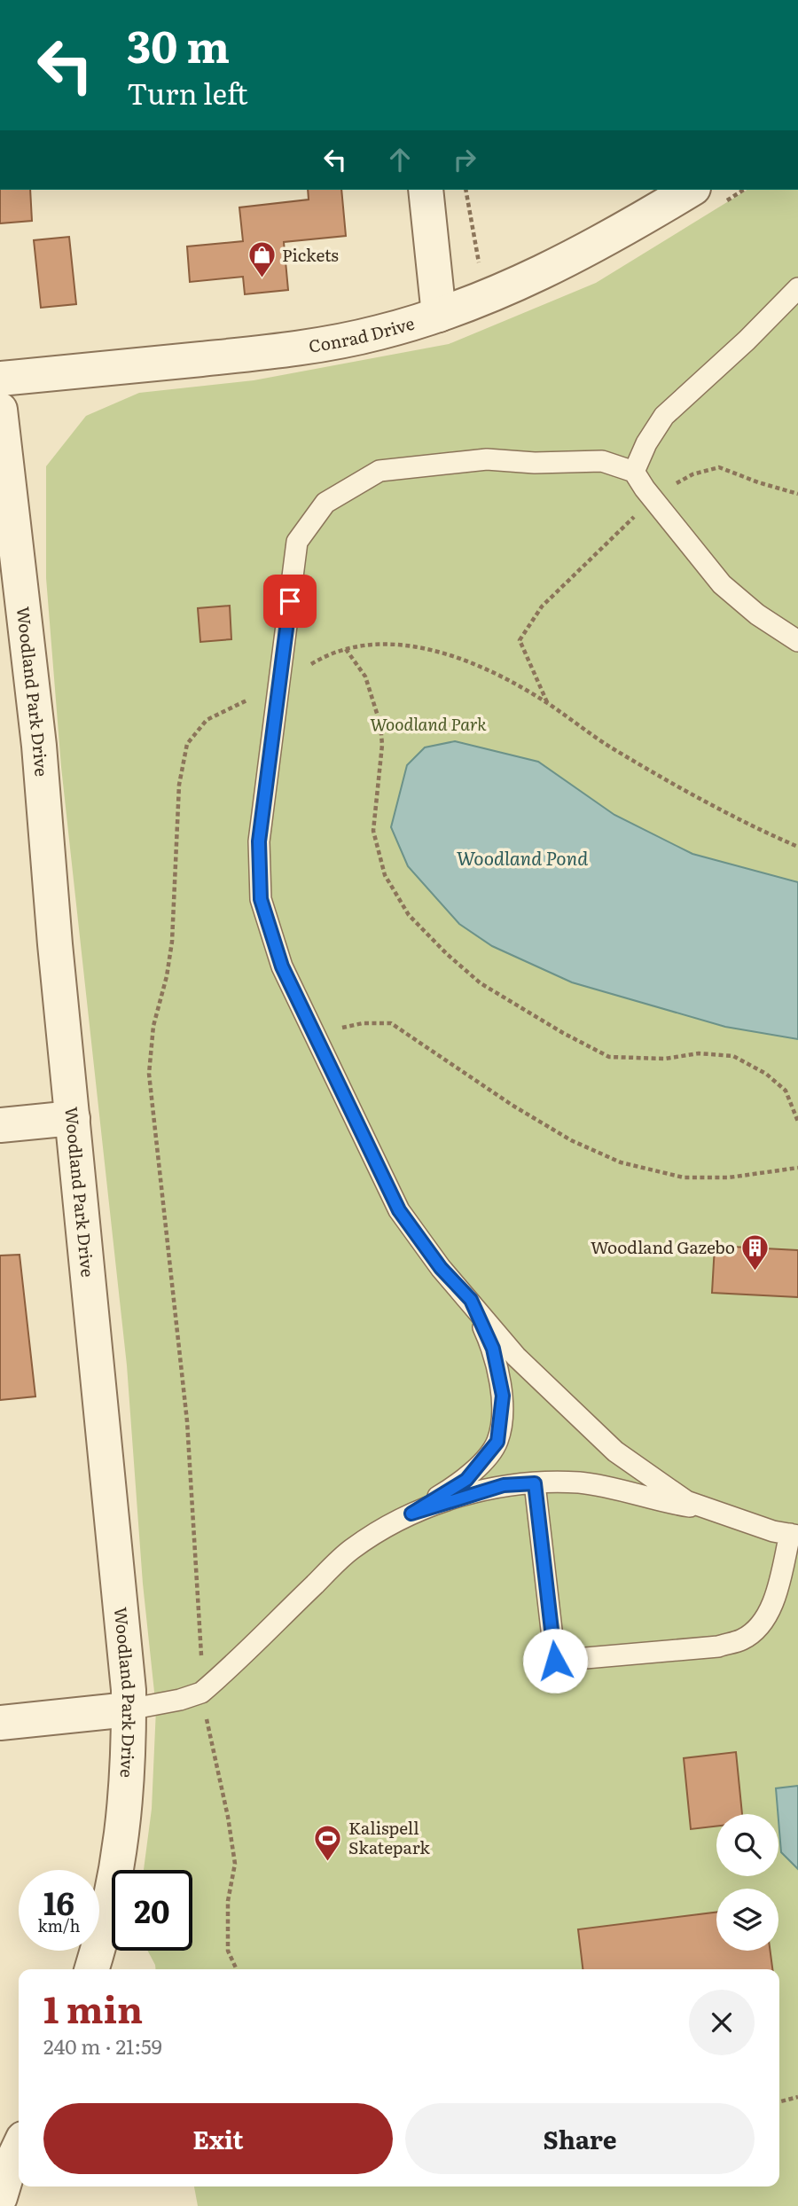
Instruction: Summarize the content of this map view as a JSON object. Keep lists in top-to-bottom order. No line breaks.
{"streets":{"street":["Conrad Drive","Woodland Park Drive"]},"water":["Woodland Pond"],"parks":["Woodland Park"],"places":{"shop":["Pickets"],"building":["Woodland Gazebo"],"sports":["Kalispell Skatepark"]},"page":{"turn":["30 m","Turn left"],"speed":"16 km/h","limit":"20","heading":["1 min","240 m · 21:59"],"buttons":["Exit","Share"]}}
